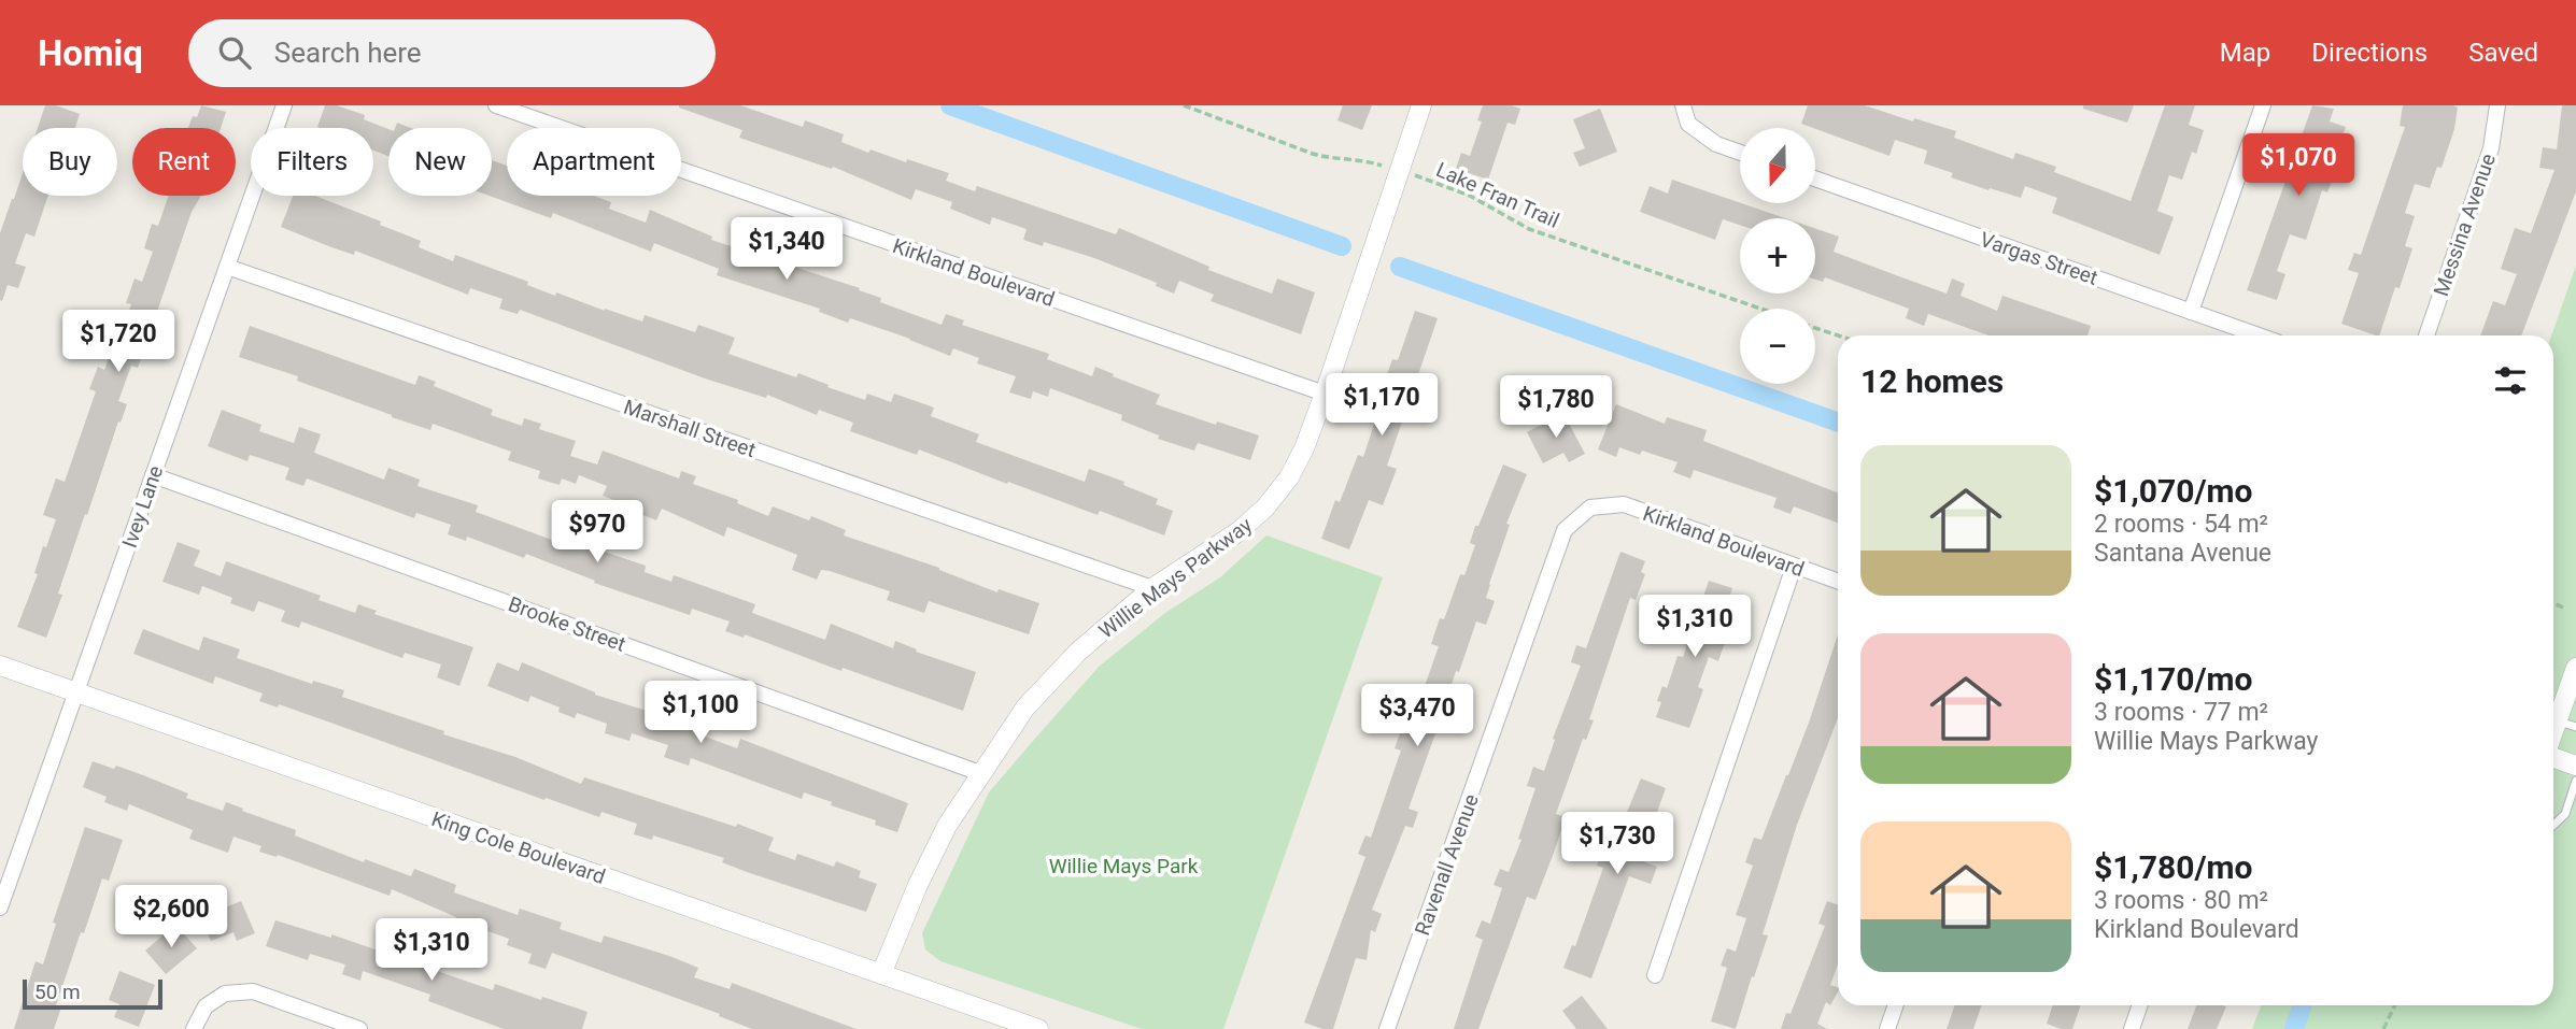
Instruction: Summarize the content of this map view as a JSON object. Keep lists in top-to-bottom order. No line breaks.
{"streets":{"street":["Messina Avenue","Vargas Street","Kirkland Boulevard","Marshall Street","Ivey Lane","Willie Mays Parkway","Brooke Street","King Cole Boulevard","Ravenall Avenue"],"path":["Lake Fran Trail"]},"crossings":[["Lake Fran Trail","Willie Mays Parkway"],["Kirkland Boulevard","Willie Mays Parkway"],["Kirkland Boulevard","Ravenall Avenue"],["Marshall Street","Ivey Lane"],["Marshall Street","Willie Mays Parkway"],["Ivey Lane","Brooke Street"],["Ivey Lane","King Cole Boulevard"],["Willie Mays Parkway","Brooke Street"],["Willie Mays Parkway","King Cole Boulevard"]],"parks":["Willie Mays Park"],"scale_bar":"50 m","north":"bottom","page":{"header":"Homiq","search":"Search here","nav":["Map","Directions","Saved"],"map_buttons":["+","−"],"chip":["Buy","Rent","Filters","New","Apartment"],"price":["$1,070","$1,340","$1,720","$1,170","$1,780","$970","$1,310","$1,100","$3,470","$1,730","$2,600","$1,310"],"heading":"12 homes","list":[{"name":"$1,070/mo","note":"2 rooms · 54 m² · Santana Avenue"},{"name":"$1,170/mo","note":"3 rooms · 77 m² · Willie Mays Parkway"},{"name":"$1,780/mo","note":"3 rooms · 80 m² · Kirkland Boulevard"}],"scale":"50 m"}}
